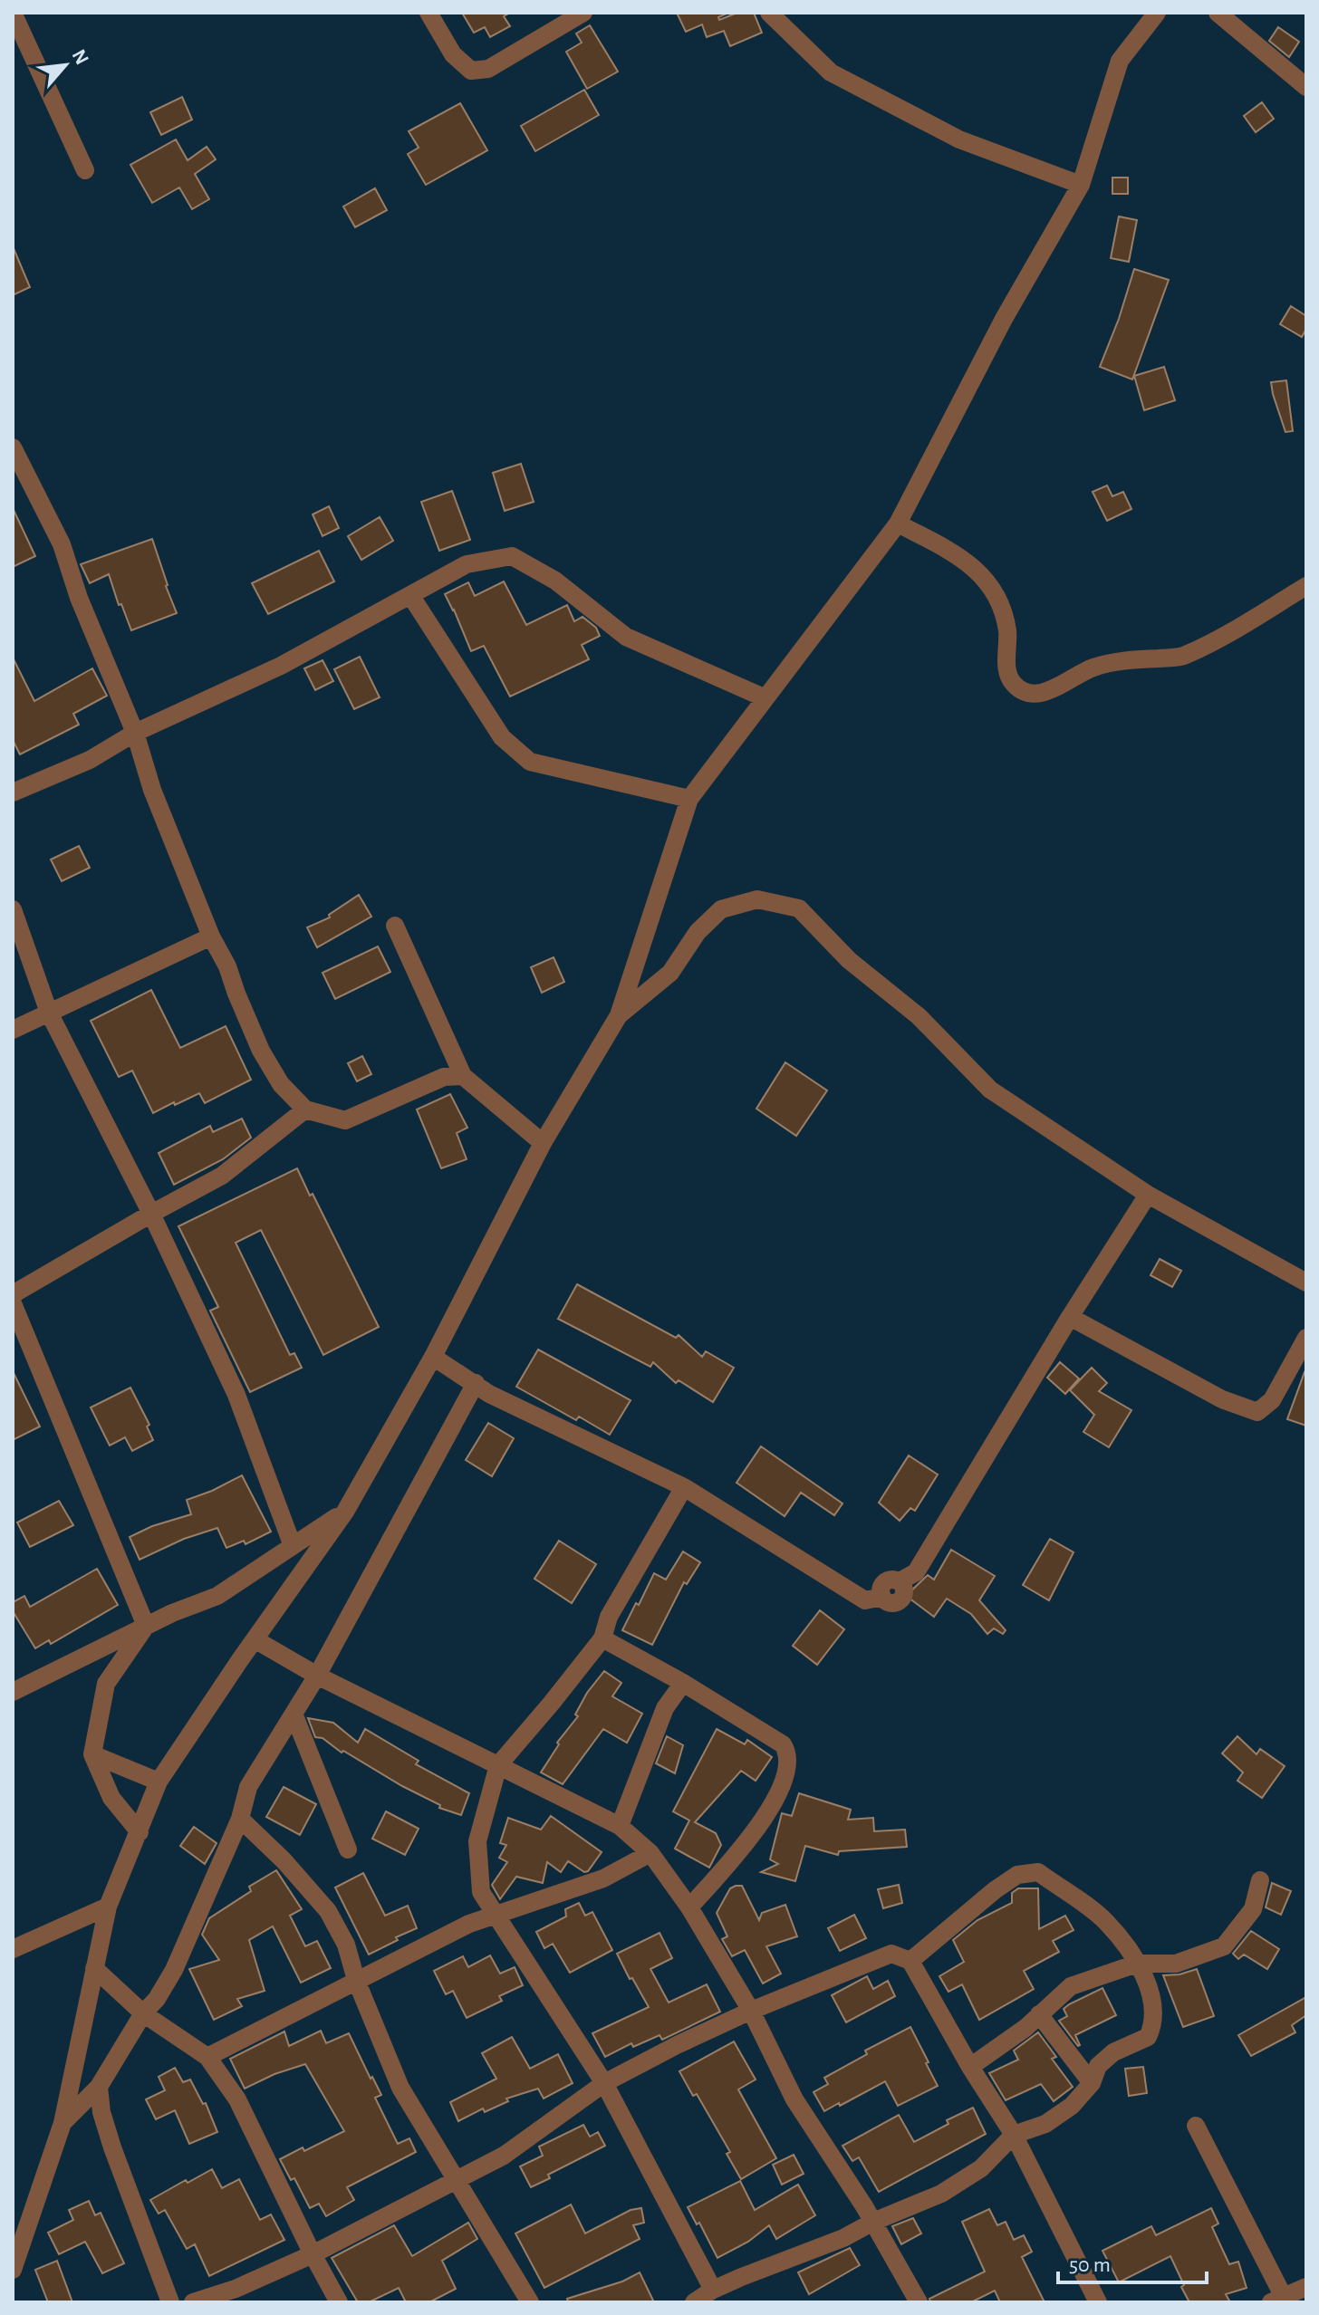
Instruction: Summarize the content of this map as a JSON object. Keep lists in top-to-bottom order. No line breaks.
{"scale_bar":"50 m","north":"top right"}
